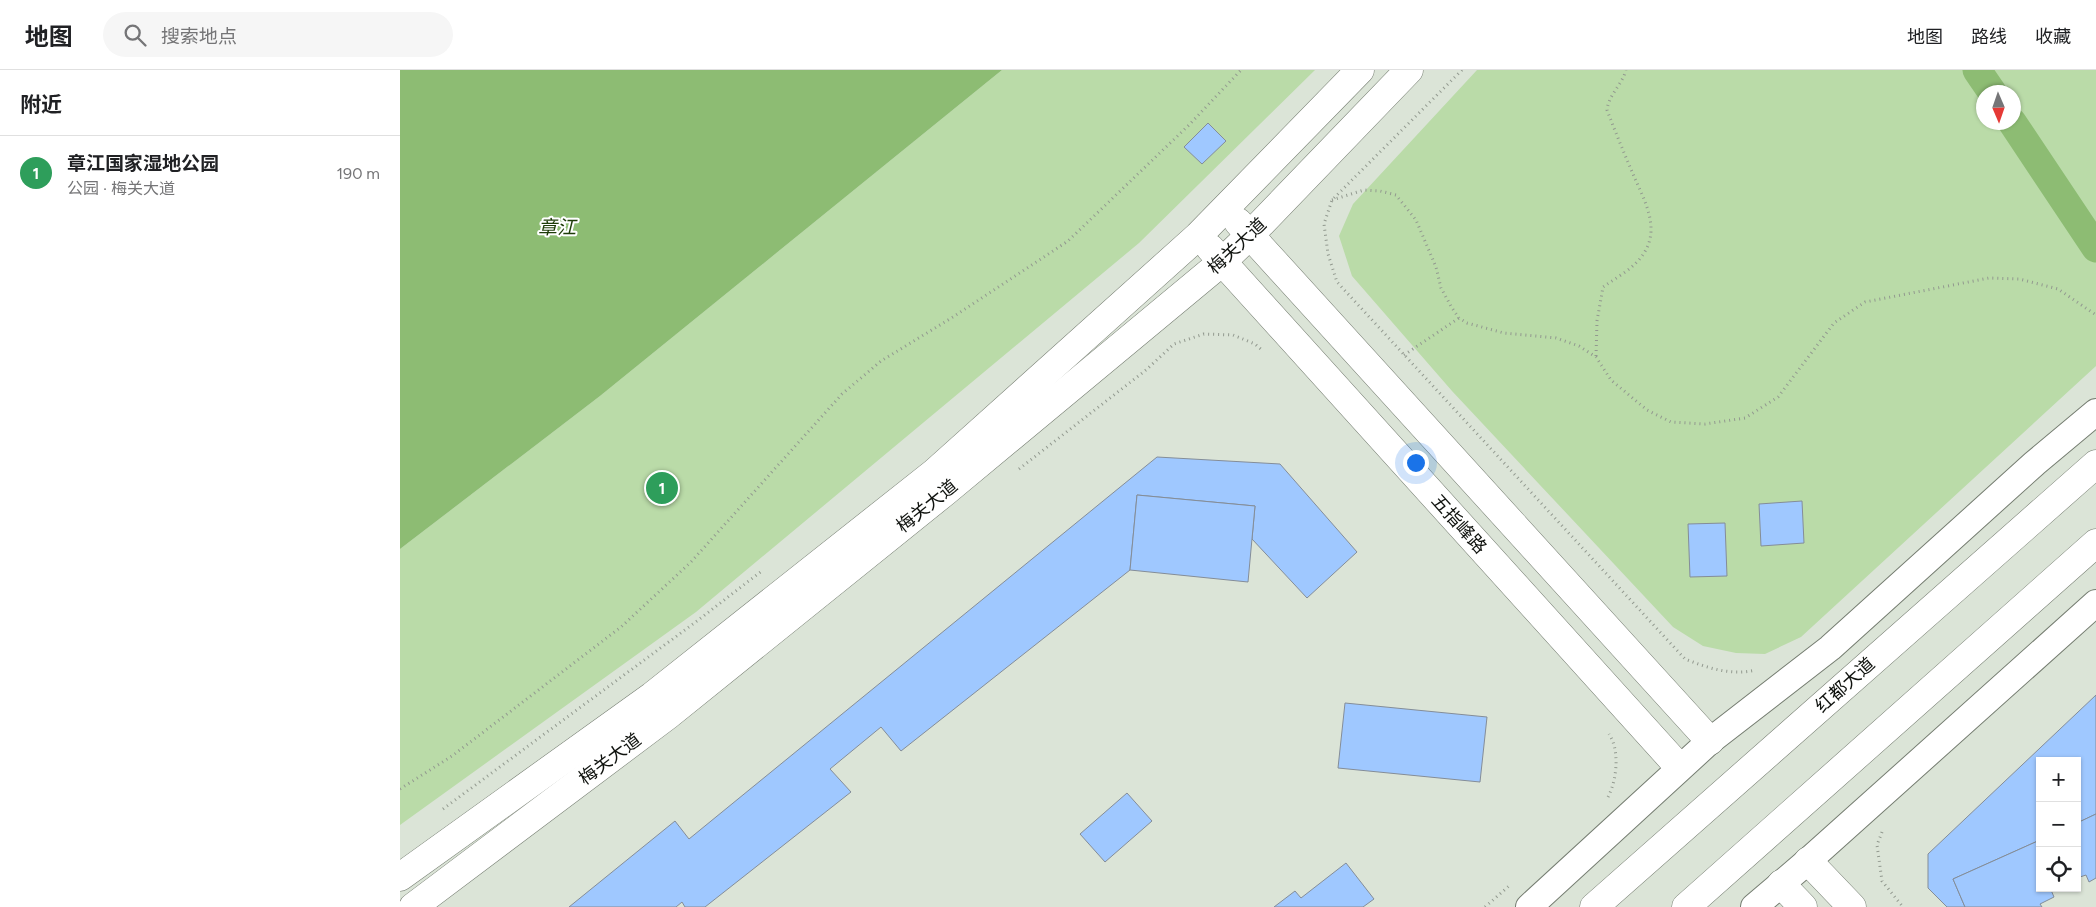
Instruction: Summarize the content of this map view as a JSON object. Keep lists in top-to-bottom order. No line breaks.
{"streets":{"main road":["梅关大道","五指峰路","红都大道"]},"crossings":[["梅关大道","五指峰路"]],"water":["章江"],"north":"bottom","page":{"header":"地图","search":"搜索地点","nav":["地图","路线","收藏"],"heading":"附近","list":[{"mark":"1","name":"章江国家湿地公园","note":"公园 · 梅关大道","value":"190 m"}],"pins":"1","map_buttons":["+","−"]}}
